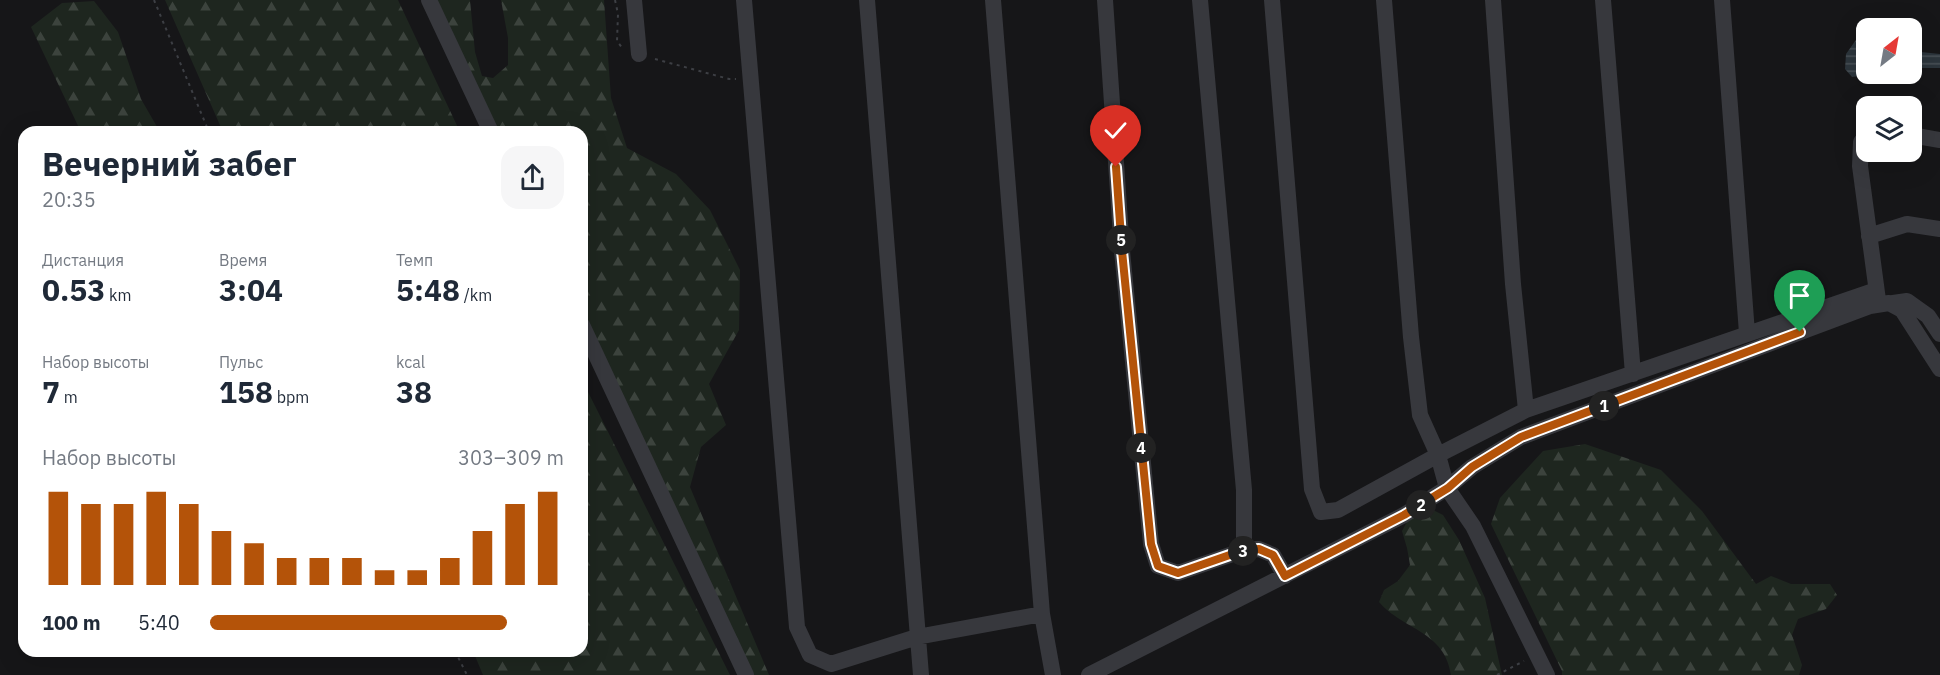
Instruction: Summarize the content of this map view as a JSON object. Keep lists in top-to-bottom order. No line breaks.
{"north":"top right","page":{"heading":["Вечерний забег","20:35"],"pins":["5","1","4","2","3"],"stats":[["Дистанция","0.53 km"],["Время","3:04"],["Темп","5:48 /km"],["Набор высоты","7 m"],["Пульс","158 bpm"],["kcal","38"]],"chart":["Набор высоты","303–309 m"],"list":[{"name":"100 m","note":"5:40"}]}}
